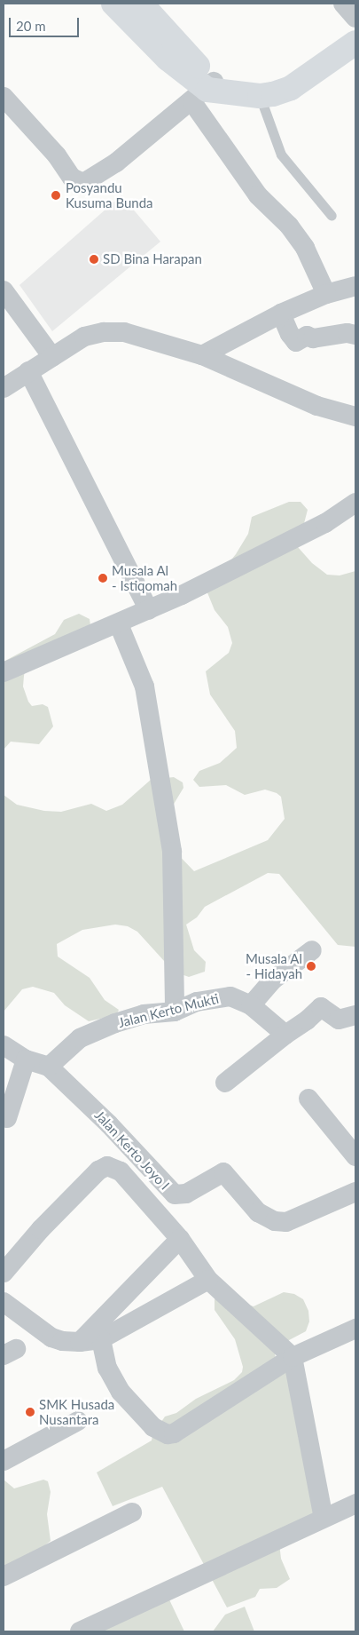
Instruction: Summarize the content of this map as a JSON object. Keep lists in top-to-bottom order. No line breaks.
{"streets":{"street":["Jalan Kerto Mukti","Jalan Kerto Joyo I"]},"crossings":[["Jalan Kerto Mukti","Jalan Kerto Joyo I"]],"places":["Posyandu Kusuma Bunda","SD Bina Harapan","Musala Al - Istiqomah","Musala Al - Hidayah","SMK Husada Nusantara"],"scale_bar":"20 m"}
